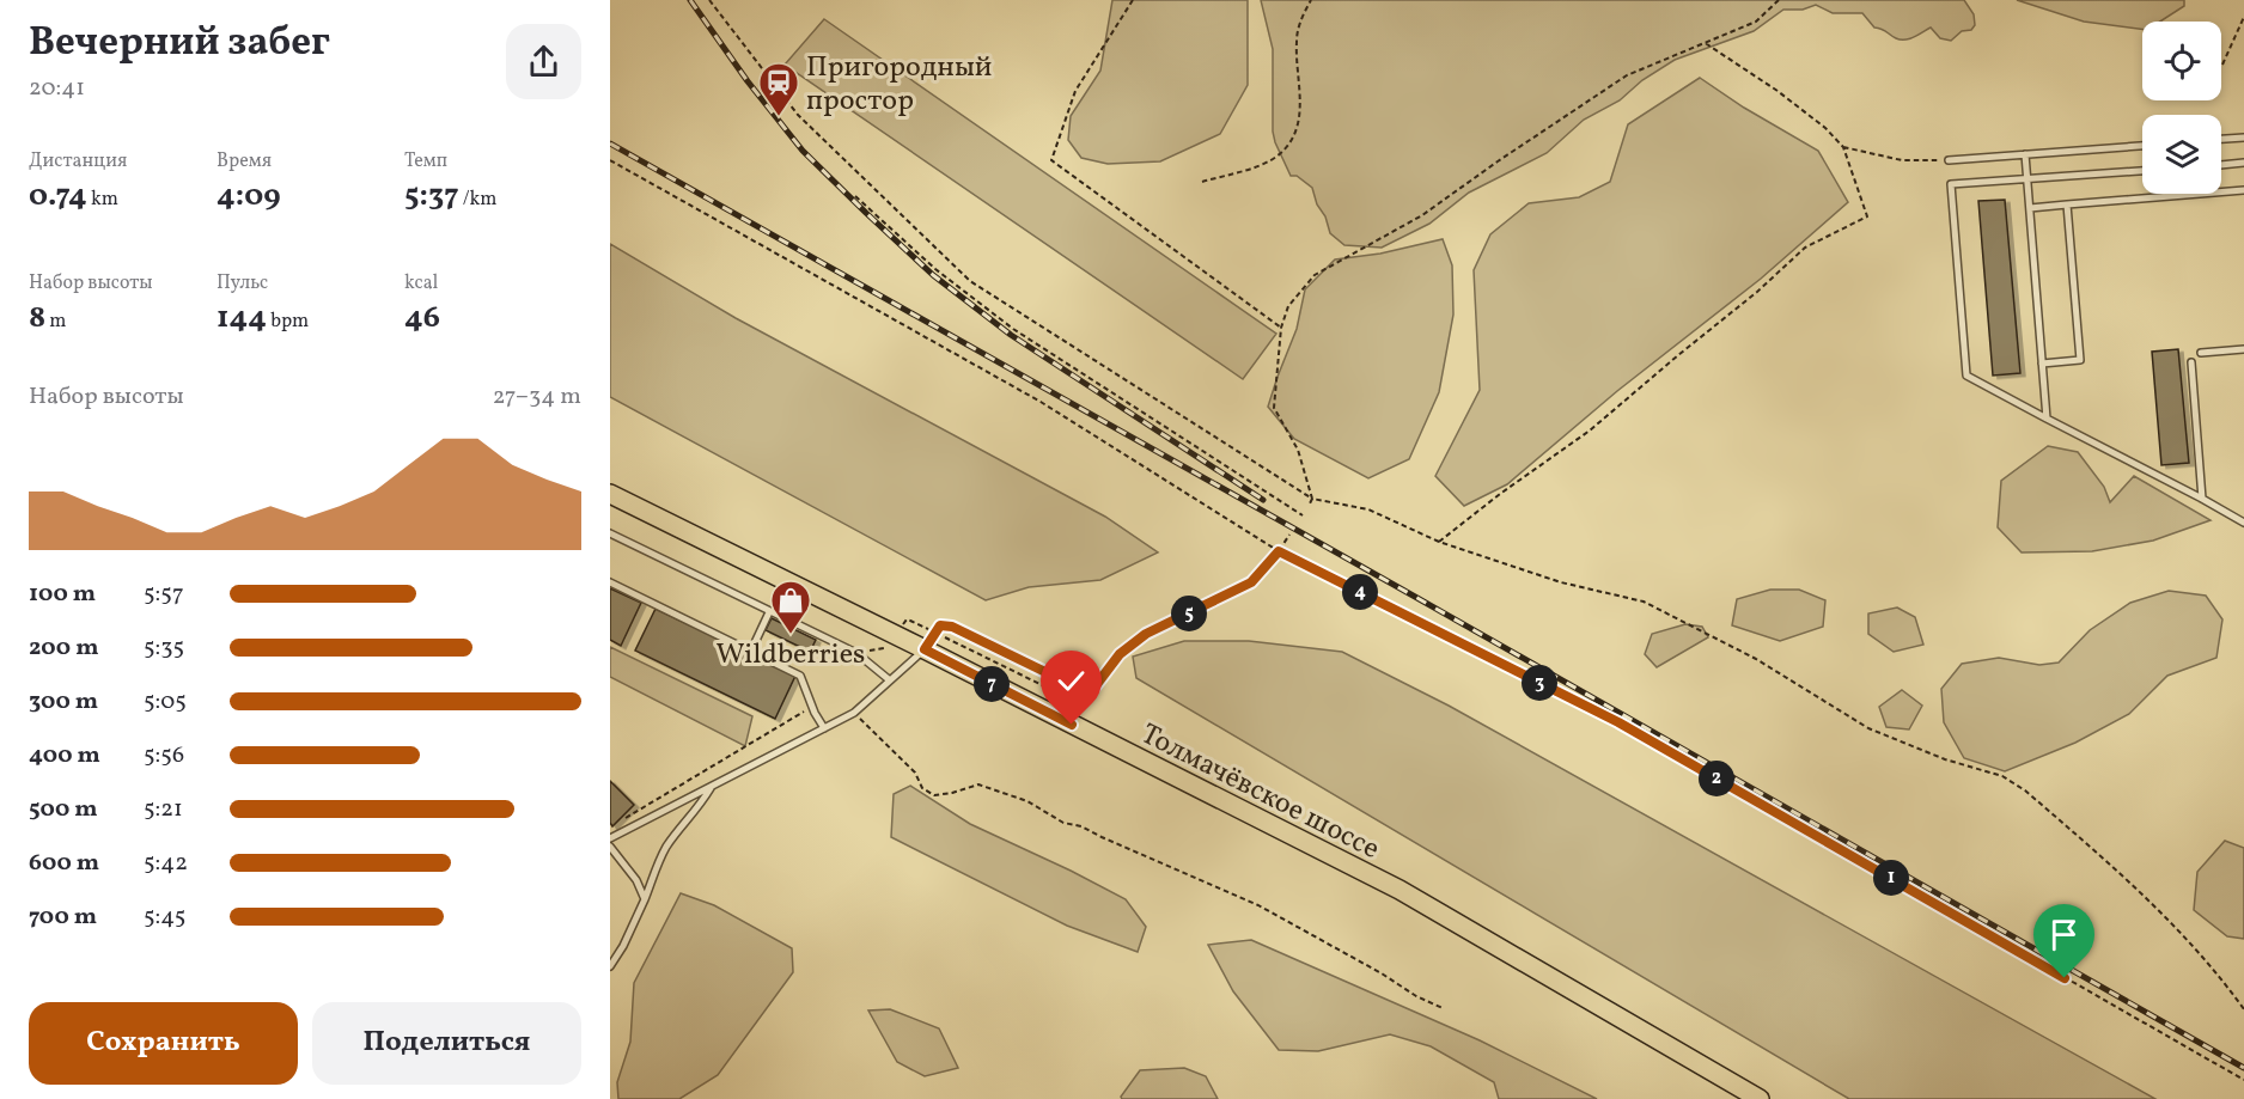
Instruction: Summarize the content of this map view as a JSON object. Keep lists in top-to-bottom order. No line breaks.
{"streets":{"main road":["Толмачёвское шоссе"]},"places":{"station":["Пригородный простор"],"shop":["Wildberries"]},"page":{"heading":["Вечерний забег","20:41"],"stats":[["Дистанция","0.74 km"],["Время","4:09"],["Темп","5:37 /km"],["Набор высоты","8 m"],["Пульс","144 bpm"],["kcal","46"]],"chart":["Набор высоты","27–34 m"],"list":[{"name":"100 m","note":"5:57"},{"name":"200 m","note":"5:35"},{"name":"300 m","note":"5:05"},{"name":"400 m","note":"5:56"},{"name":"500 m","note":"5:21"},{"name":"600 m","note":"5:42"},{"name":"700 m","note":"5:45"}],"pins":["4","5","3","7","2","1"],"buttons":["Сохранить","Поделиться"]}}
